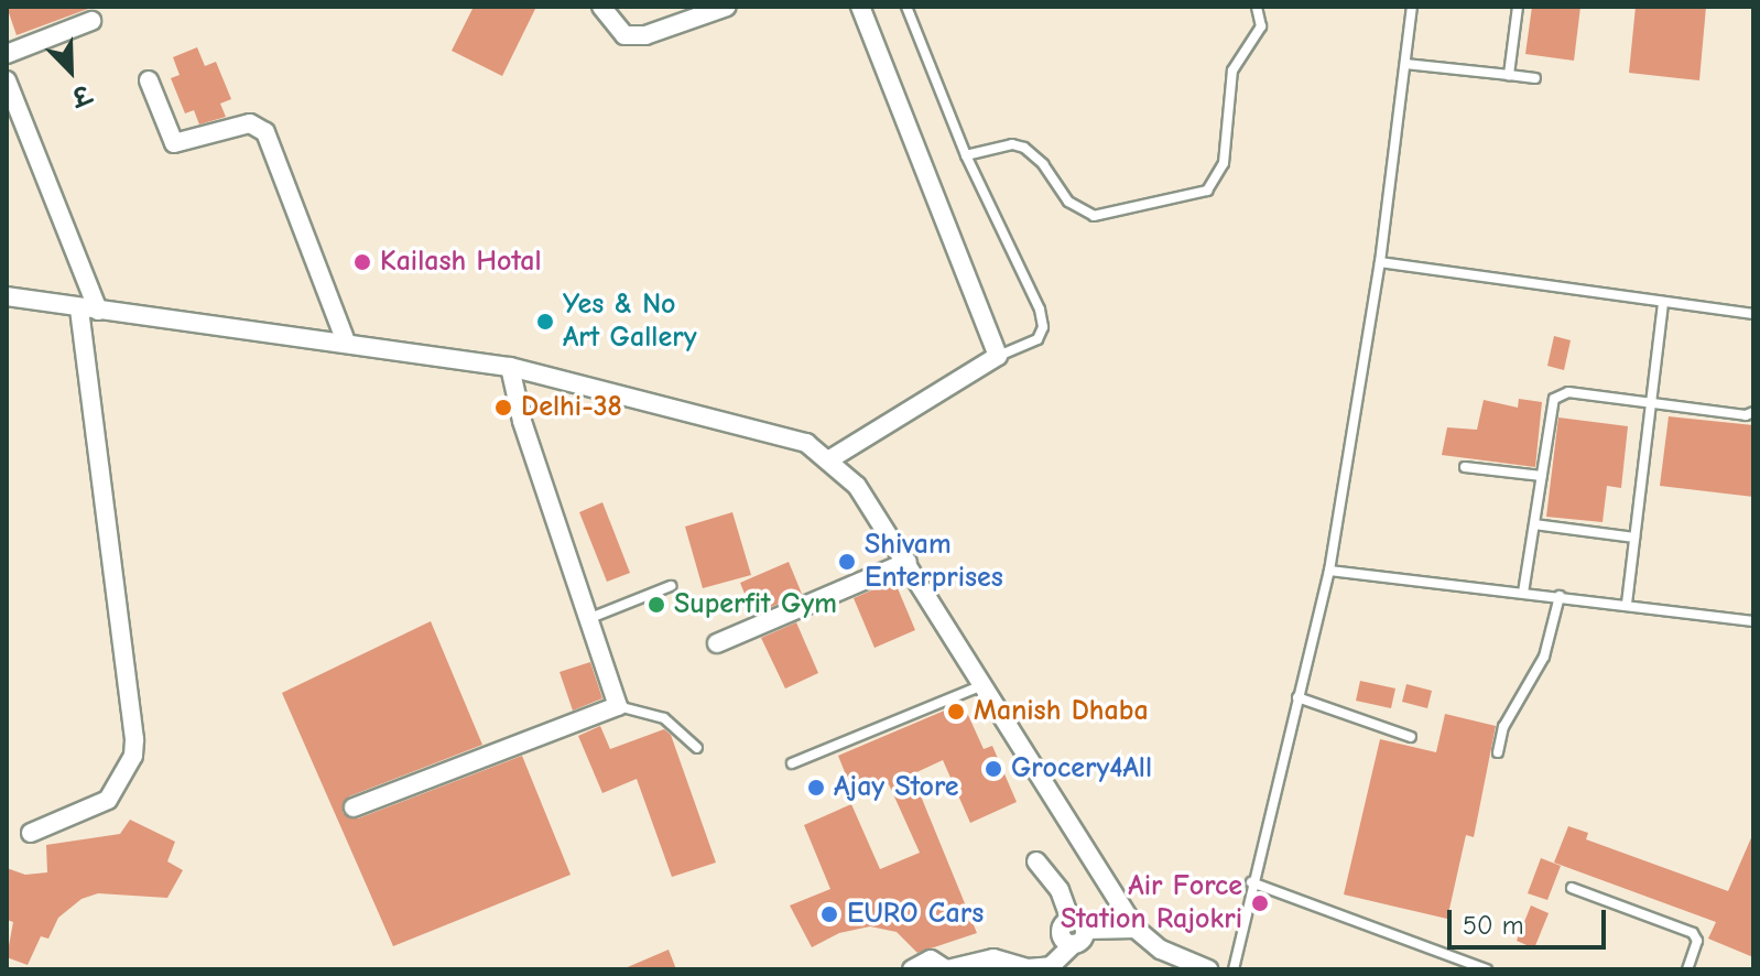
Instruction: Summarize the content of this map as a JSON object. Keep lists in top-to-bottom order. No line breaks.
{"places":["Kailash Hotal","Yes & No Art Gallery","Delhi-38","Shivam Enterprises","Superfit Gym","Manish Dhaba","Grocery4All","Ajay Store","Air Force Station Rajokri","EURO Cars"],"scale_bar":"50 m","north":"bottom right"}
